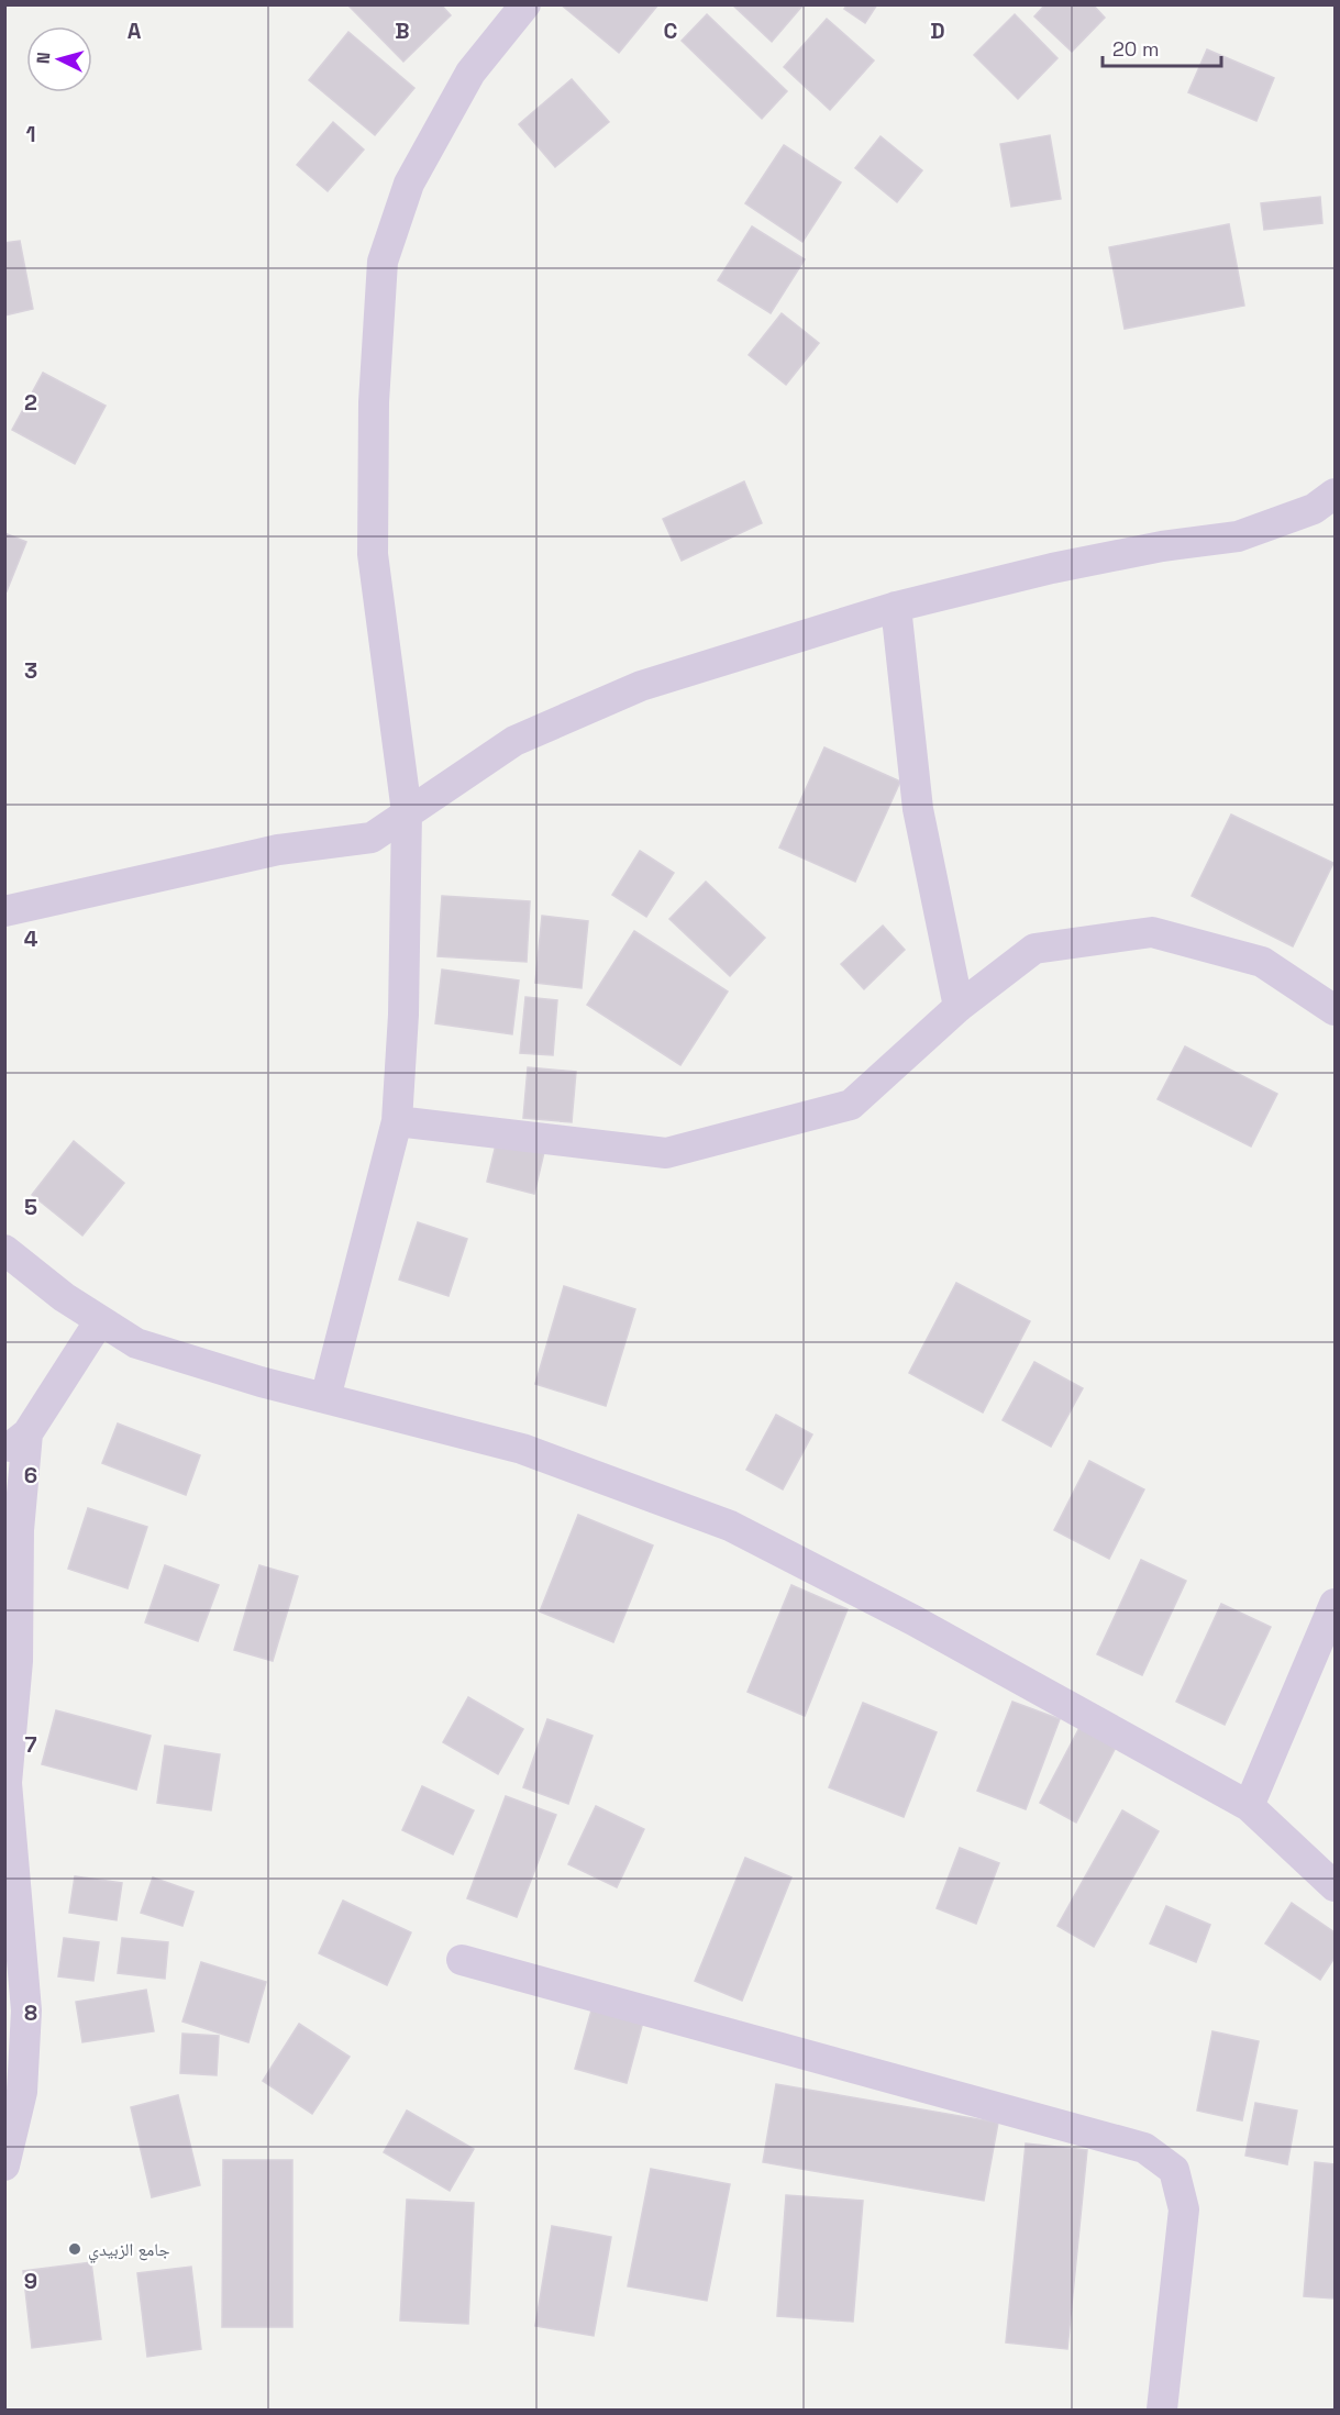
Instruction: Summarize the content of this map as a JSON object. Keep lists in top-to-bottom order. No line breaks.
{"places":["جامع الزبيدي"],"scale_bar":"20 m","north":"left","grid":{"columns":["A","B","C","D"],"rows":["1","2","3","4","5","6","7","8","9"]}}
